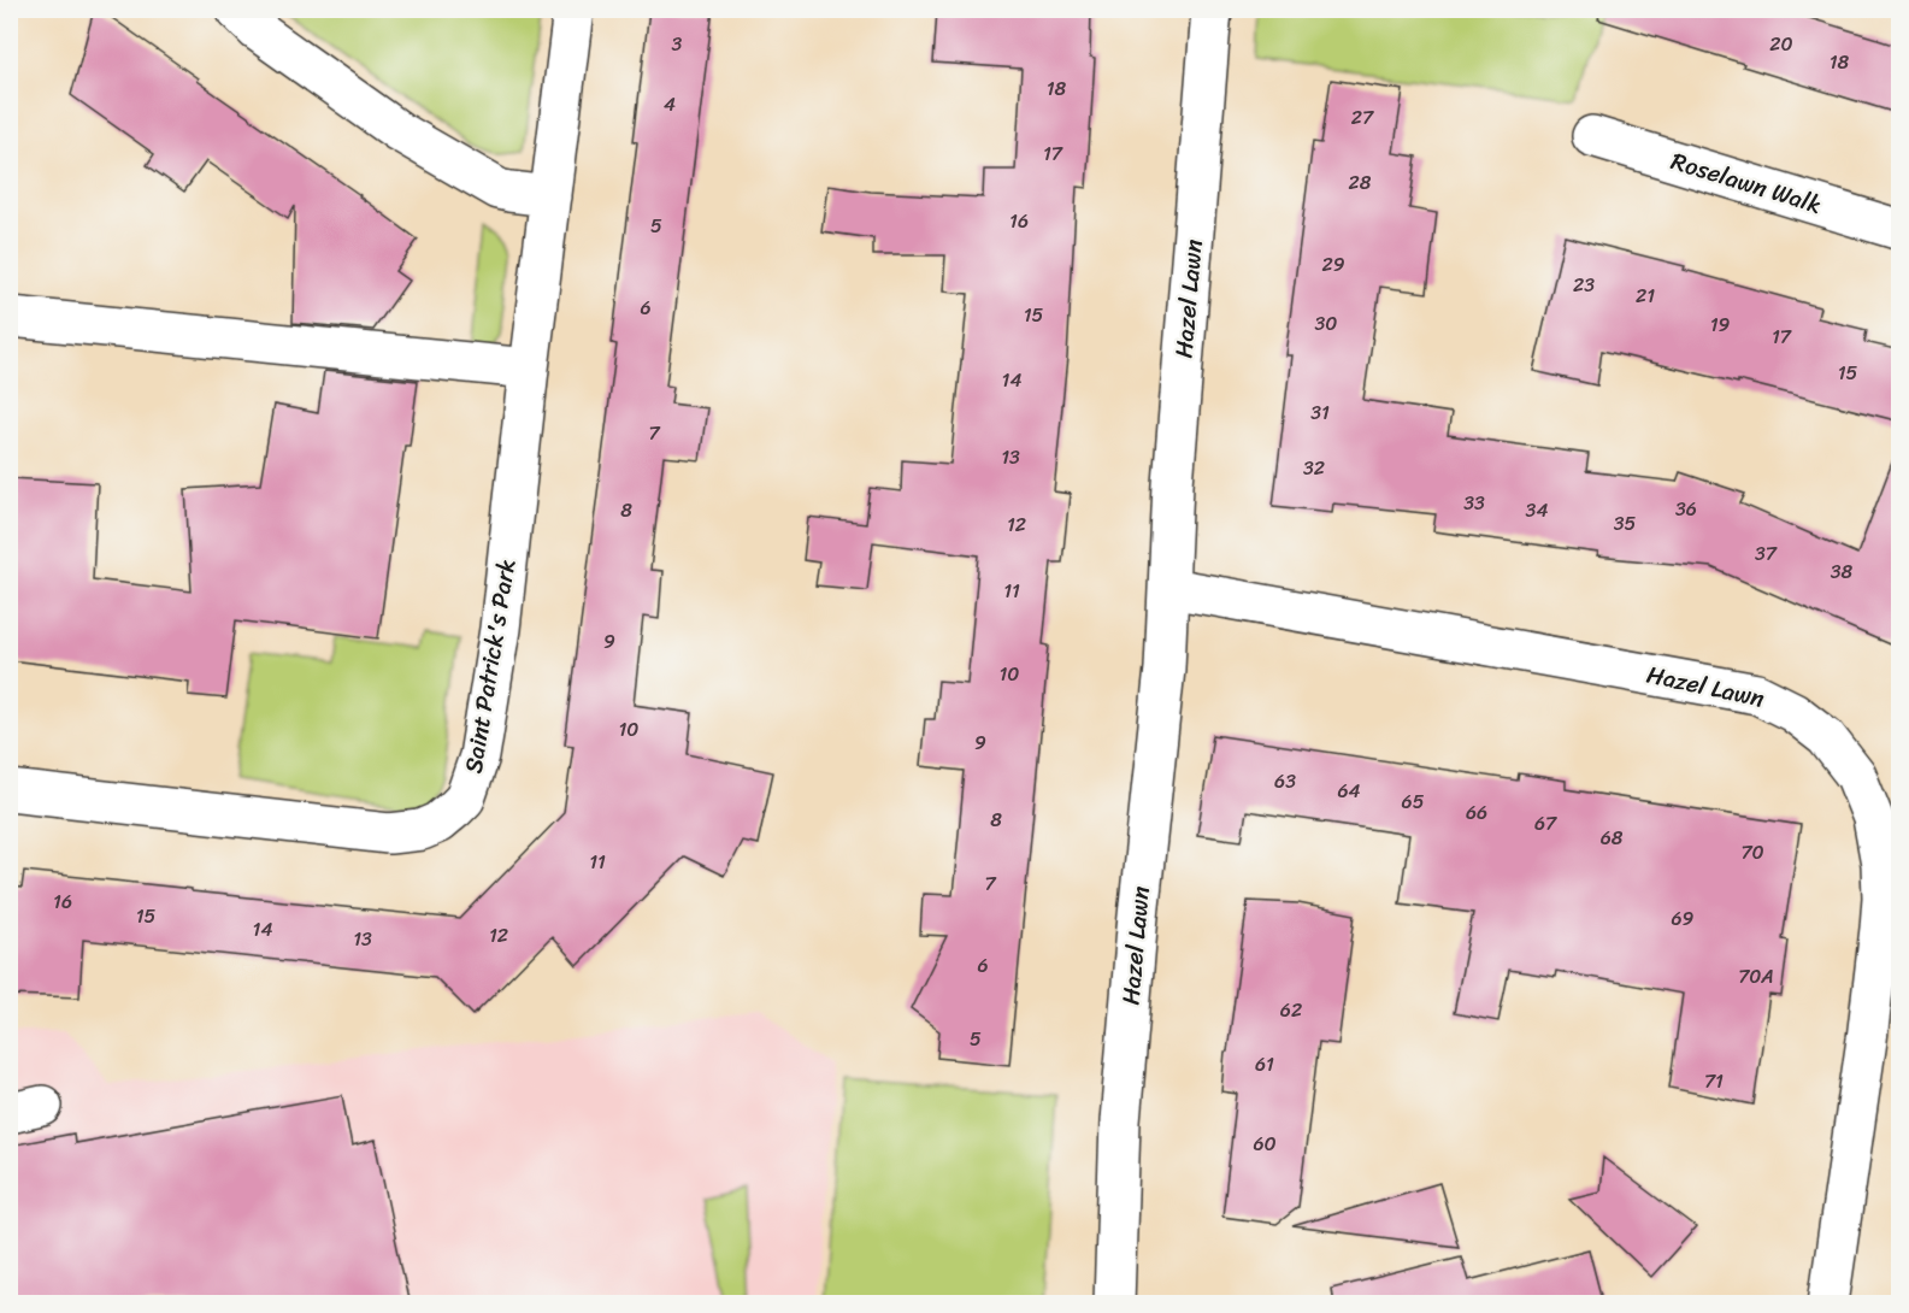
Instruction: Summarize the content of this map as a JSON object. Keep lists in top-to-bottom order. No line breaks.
{"streets":{"street":["Roselawn Walk","Hazel Lawn","Saint Patrick's Park"]},"house_numbers":["3","20","18","18","4","27","17","28","16","5","29","23","21","6","15","30","19","17","15","14","31","7","13","32","33","36","8","34","35","12","37","38","11","9","10","10","9","63","64","65","66","8","67","68","70","11","7","16","15","69","14","12","13","6","70A","62","5","61","71","60"]}
